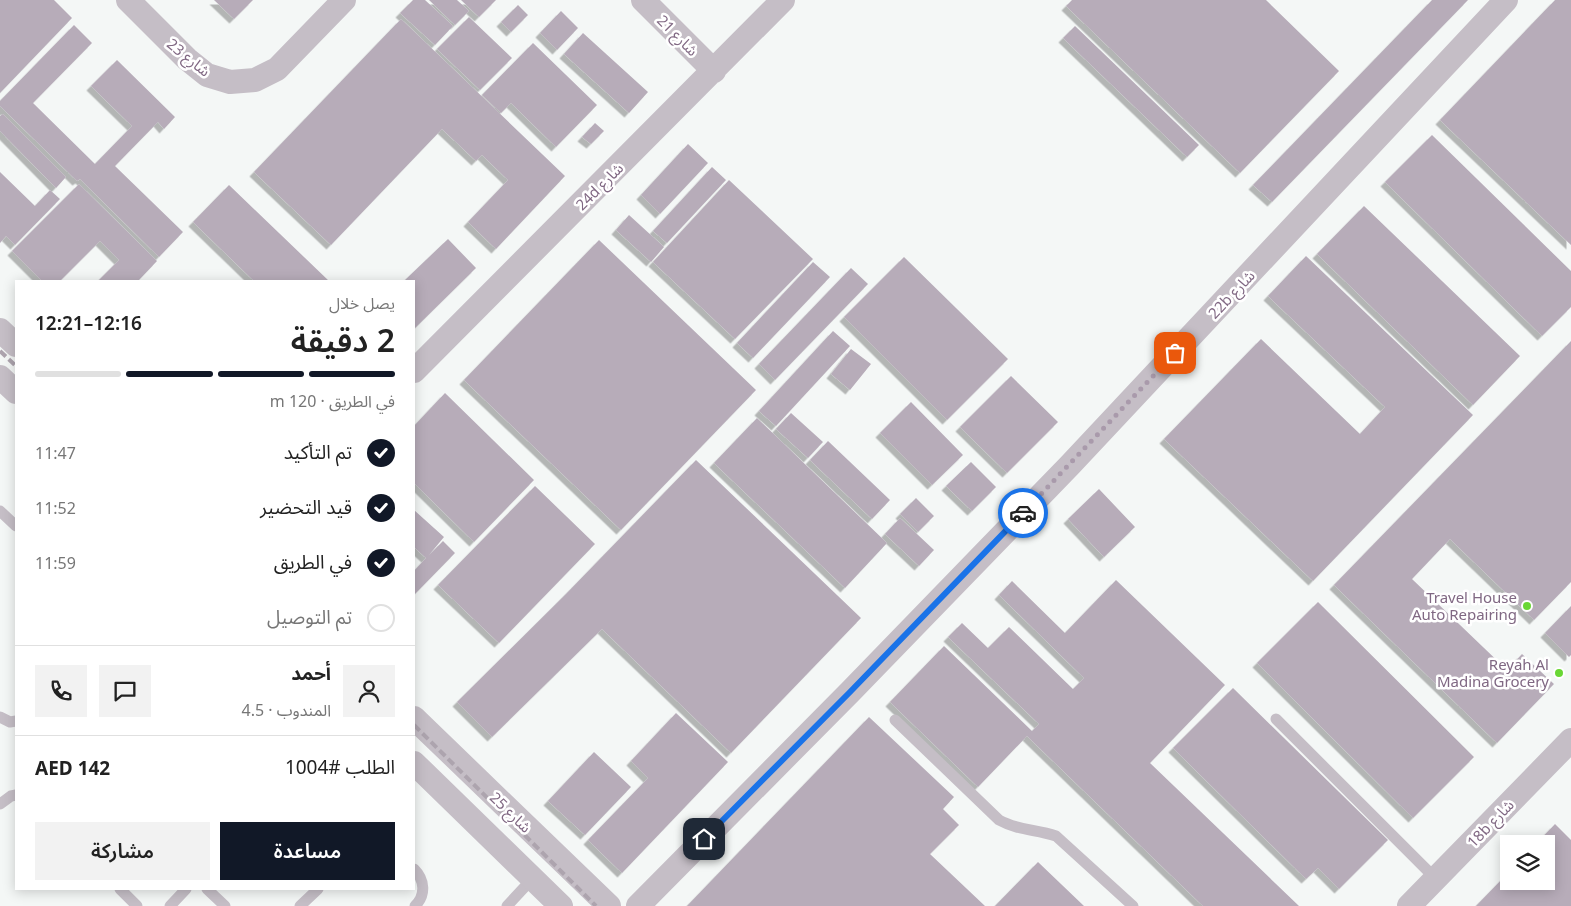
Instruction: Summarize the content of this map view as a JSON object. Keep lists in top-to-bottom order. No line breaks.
{"streets":{"street":["شارع 21","شارع 23","24d شارع","22b شارع","شارع 25","18b شارع"]},"crossings":[["شارع 21","24d شارع"]],"places":["Travel House Auto Repairing","Reyah Al Madina Grocery"],"page":{"heading":["2 دقيقة","يصل خلال","12:16–12:21"],"panel":["أحمد","المندوب · 4.5","الطلب #1004","AED 142"],"bar":"في الطريق · 120 m","list":[["تم التأكيد","11:47"],["قيد التحضير","11:52"],["في الطريق","11:59"],"تم التوصيل"],"buttons":["مساعدة","مشاركة"]}}
